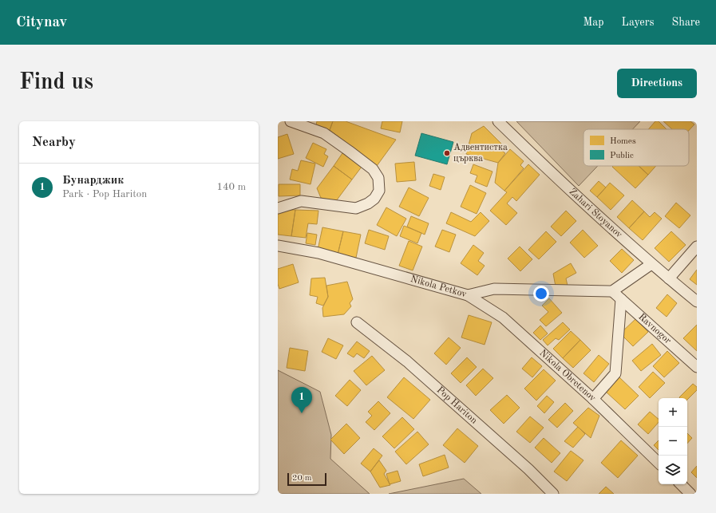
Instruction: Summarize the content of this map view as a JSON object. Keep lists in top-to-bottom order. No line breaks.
{"streets":{"street":["Zahari Stoyanov","Nikola Petkov","Ravnogor","Nikola Obretenov","Pop Hariton"]},"crossings":[["Nikola Petkov","Ravnogor"],["Nikola Petkov","Nikola Obretenov"]],"places":["Адвентистка църква"],"legend":["Homes","Public"],"scale_bar":"20 m","page":{"header":"Citynav","nav":["Map","Layers","Share"],"buttons":"Directions","title":"Find us","heading":"Nearby","list":[{"mark":"1","name":"Бунарджик","note":"Park · Pop Hariton","value":"140 m"}],"pins":"1","map_buttons":["+","−"],"scale":"20 m"}}
